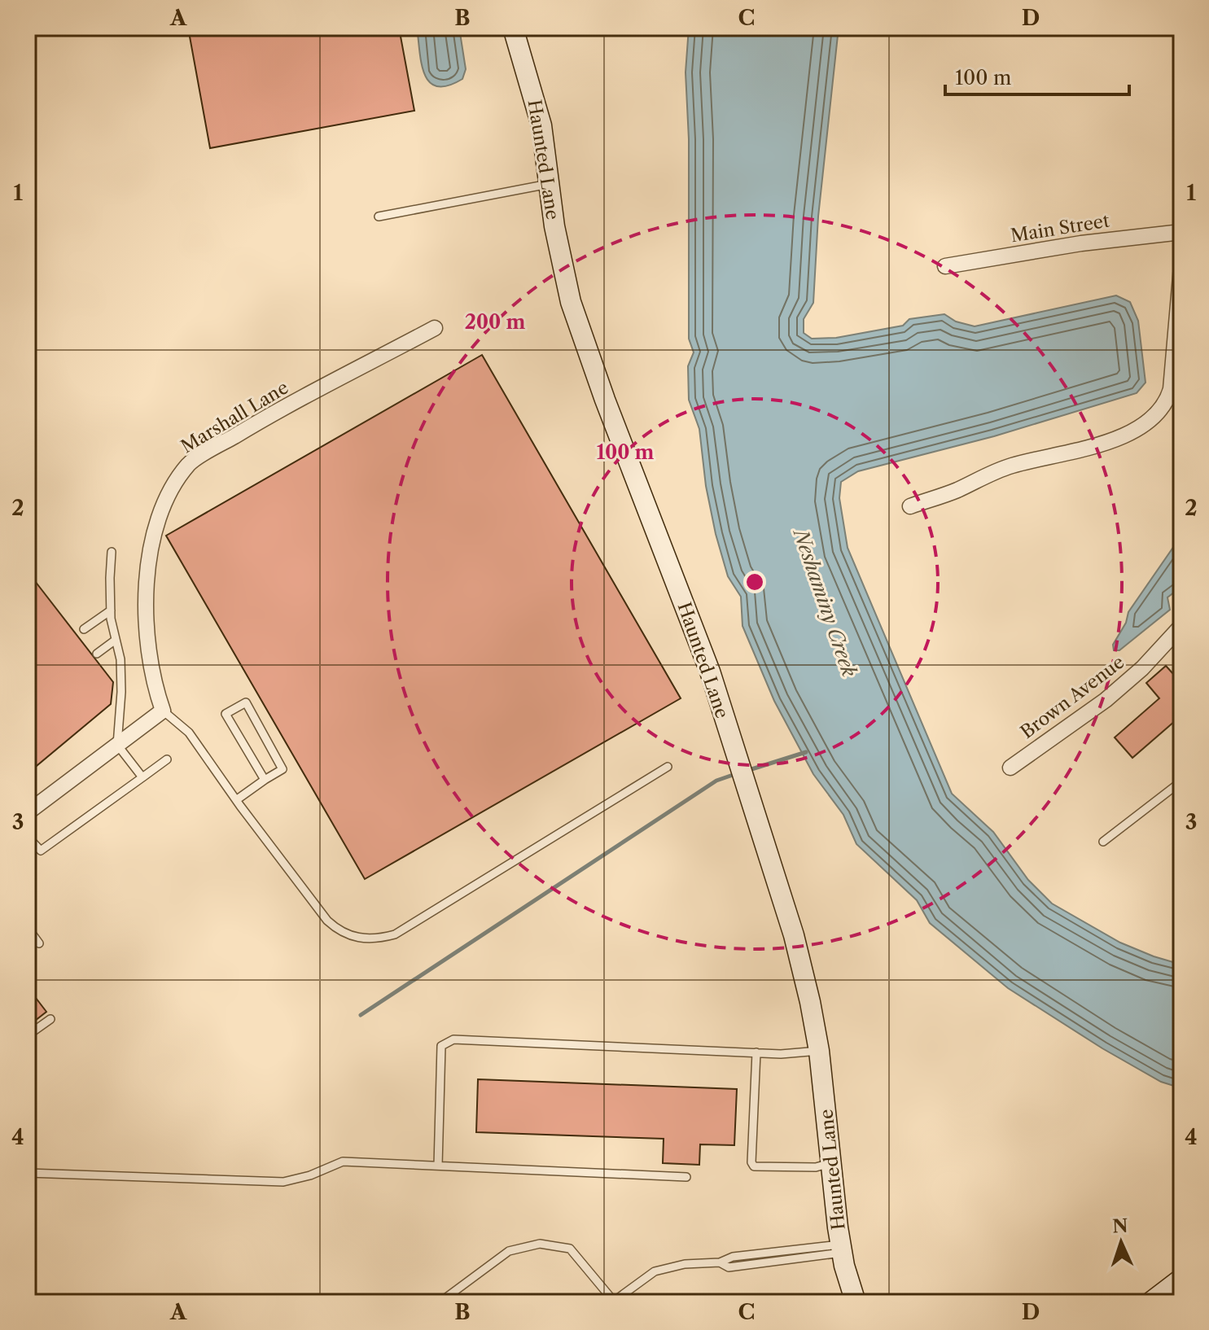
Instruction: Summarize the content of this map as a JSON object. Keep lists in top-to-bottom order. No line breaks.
{"streets":{"street":["Haunted Lane","Main Street","Marshall Lane","Brown Avenue"]},"water":["Neshaminy Creek"],"scale_bar":"100 m","north":"top","grid":{"columns":["A","B","C","D"],"rows":["1","2","3","4"]},"rings":["200 m","100 m"]}
